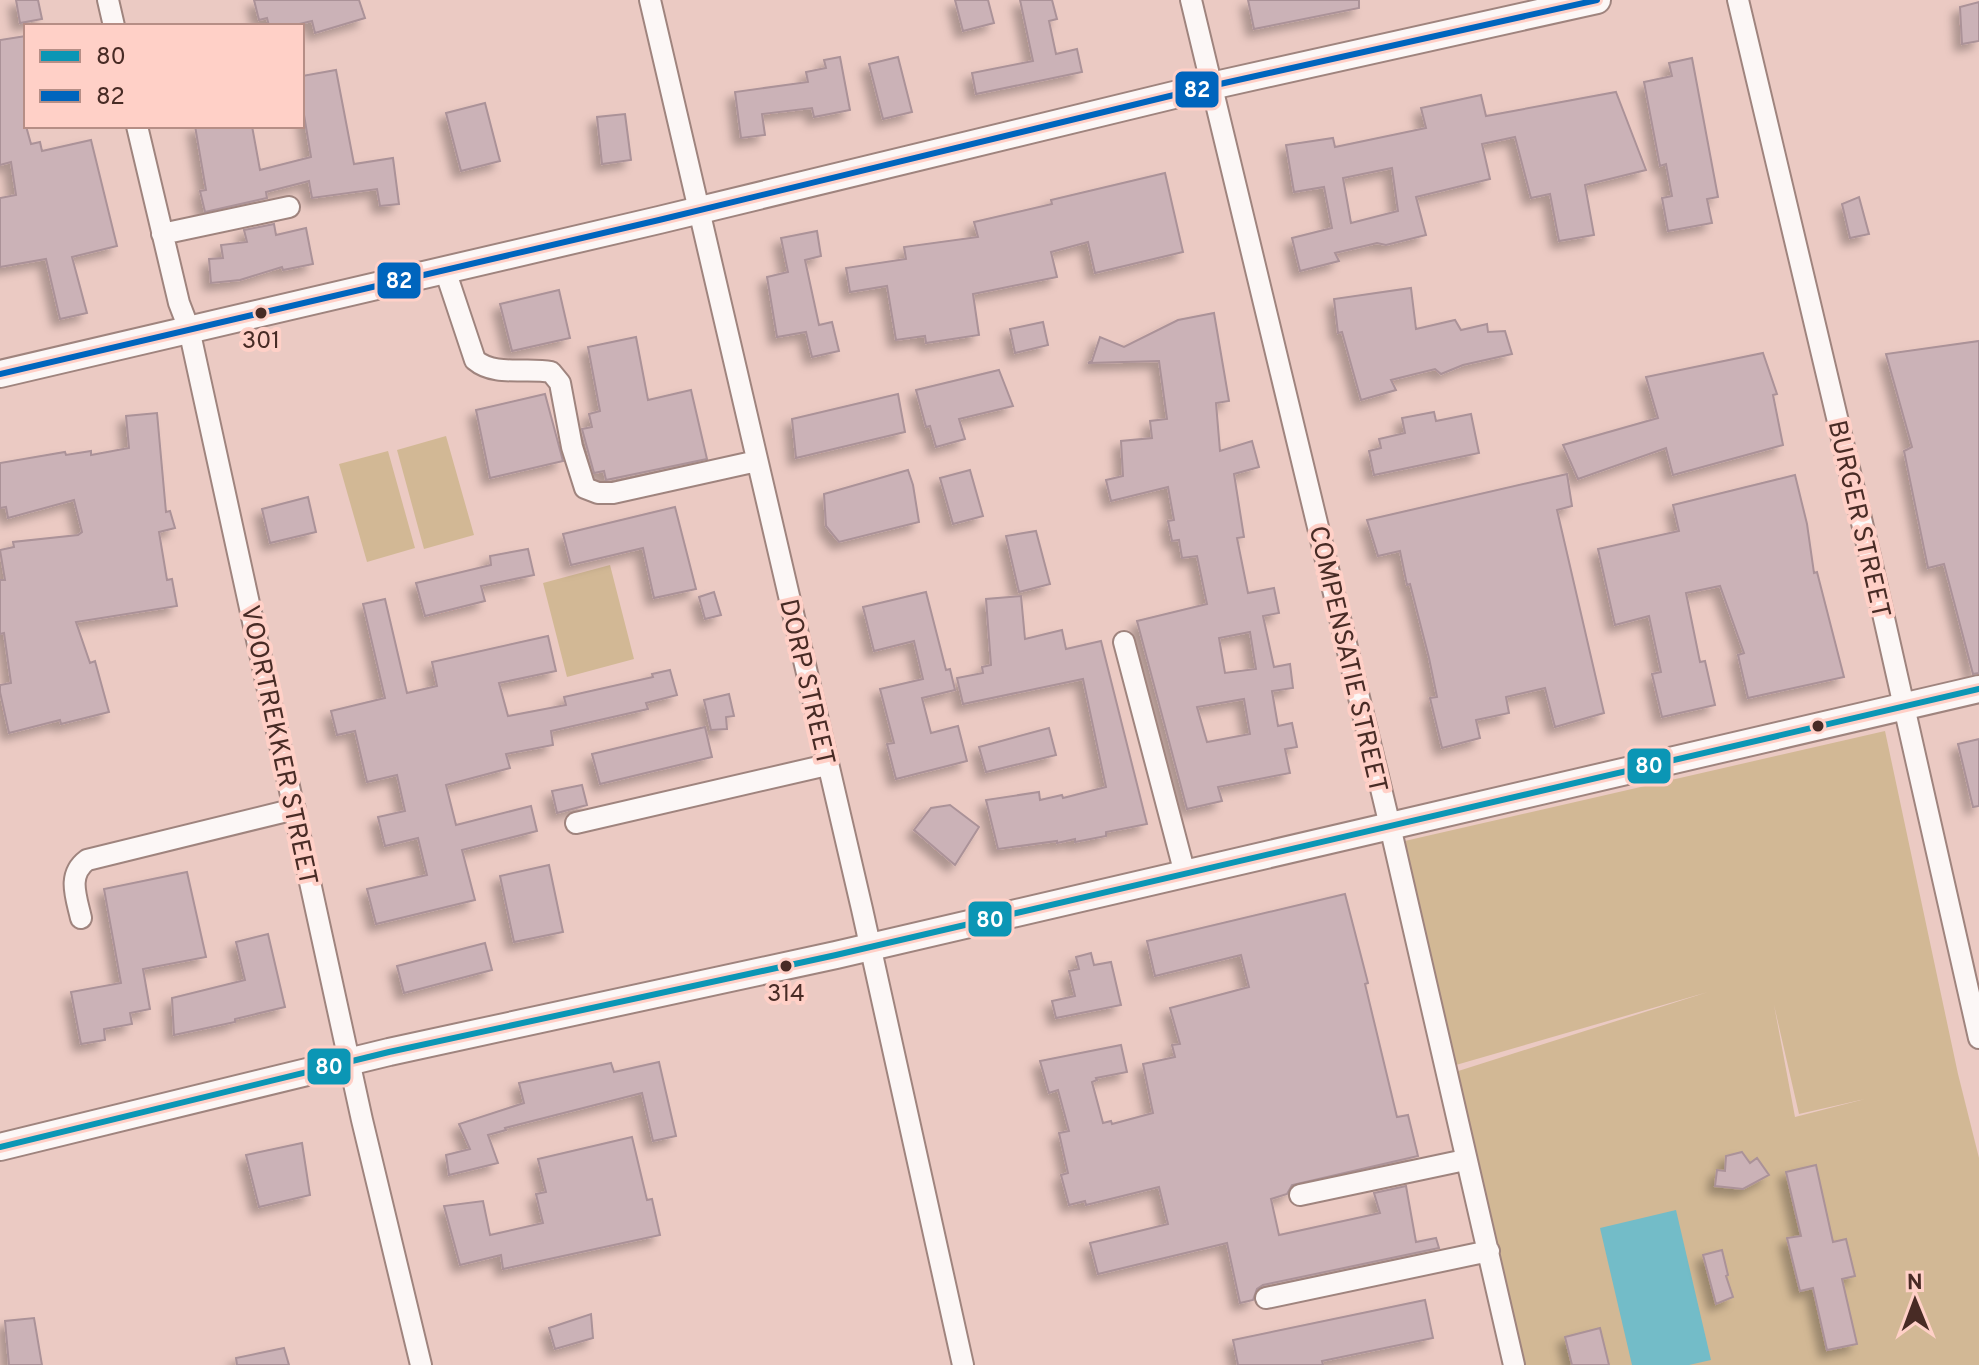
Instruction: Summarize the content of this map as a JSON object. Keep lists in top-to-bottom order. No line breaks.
{"streets":{"street":["BURGER STREET","COMPENSATIE STREET","DORP STREET","VOORTREKKER STREET"]},"places":["301","314"],"lines":["transit line 82","transit line 80"],"legend":["80","82"],"north":"top"}
